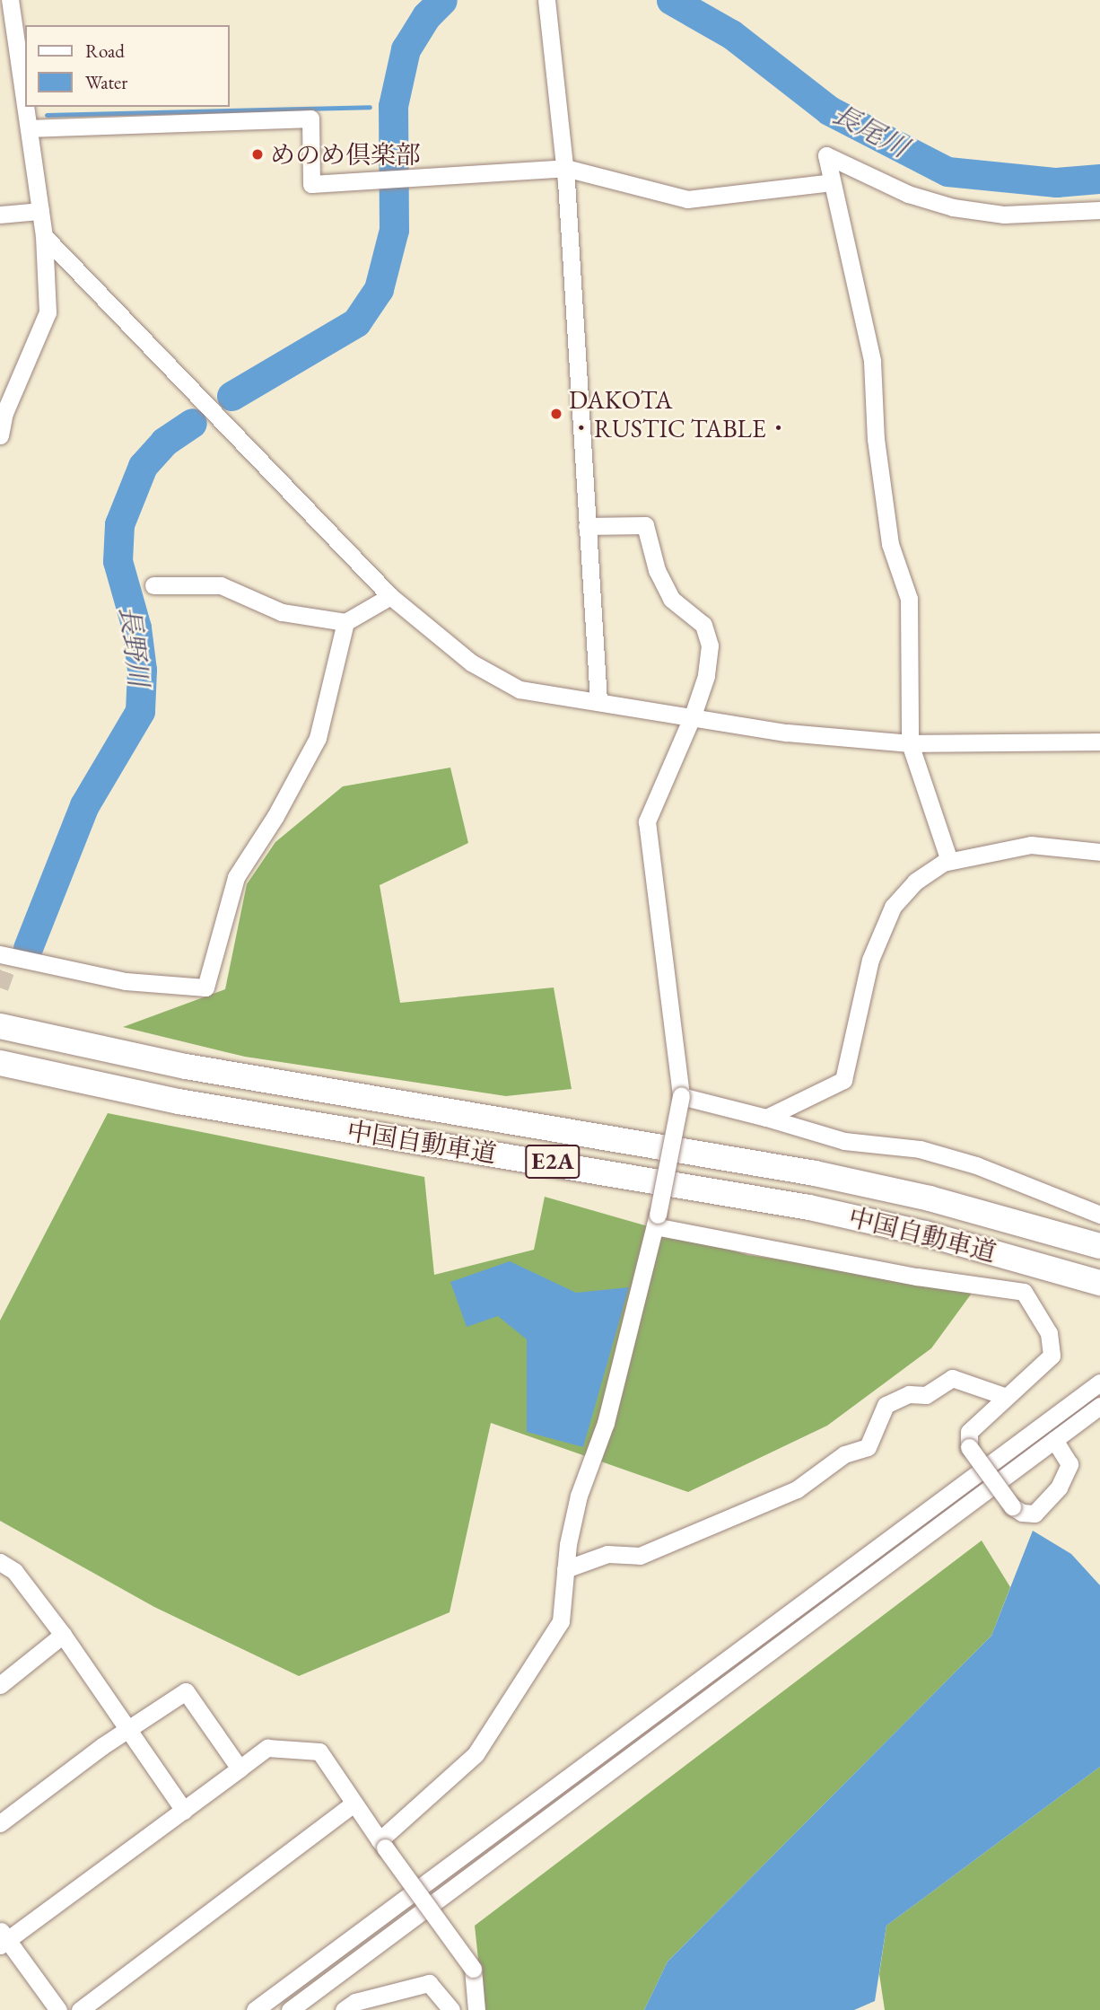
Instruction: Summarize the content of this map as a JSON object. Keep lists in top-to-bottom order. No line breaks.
{"streets":{"highway":["中国自動車道","E2A"]},"water":["長尾川","長野川"],"places":["めのめ倶楽部","DAKOTA ・RUSTIC TABLE・"],"legend":["Road","Water"]}
